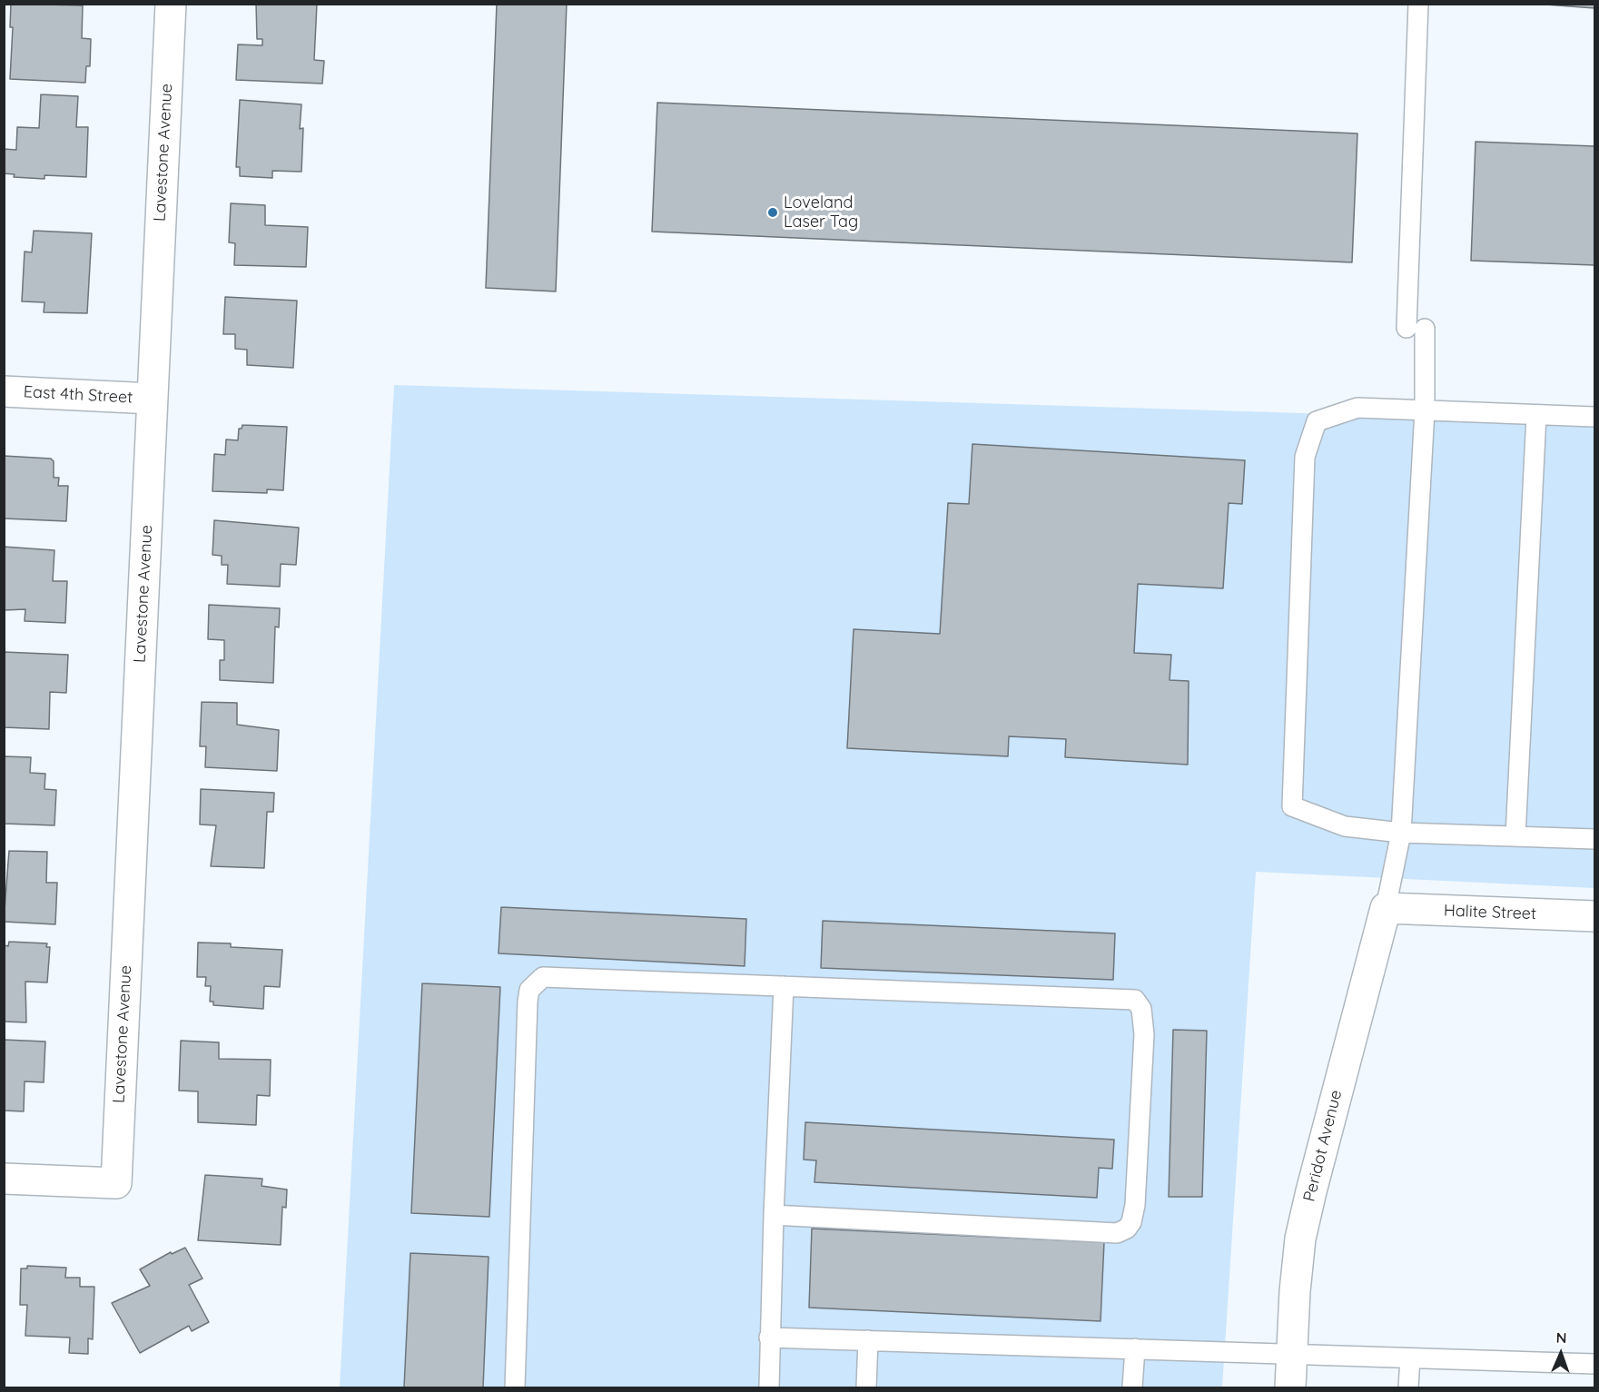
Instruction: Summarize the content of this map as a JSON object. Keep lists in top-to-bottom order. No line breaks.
{"streets":{"street":["Lavestone Avenue","East 4th Street","Halite Street","Peridot Avenue"]},"crossings":[["Lavestone Avenue","East 4th Street"],["Halite Street","Peridot Avenue"]],"places":["Loveland Laser Tag"],"north":"top"}
